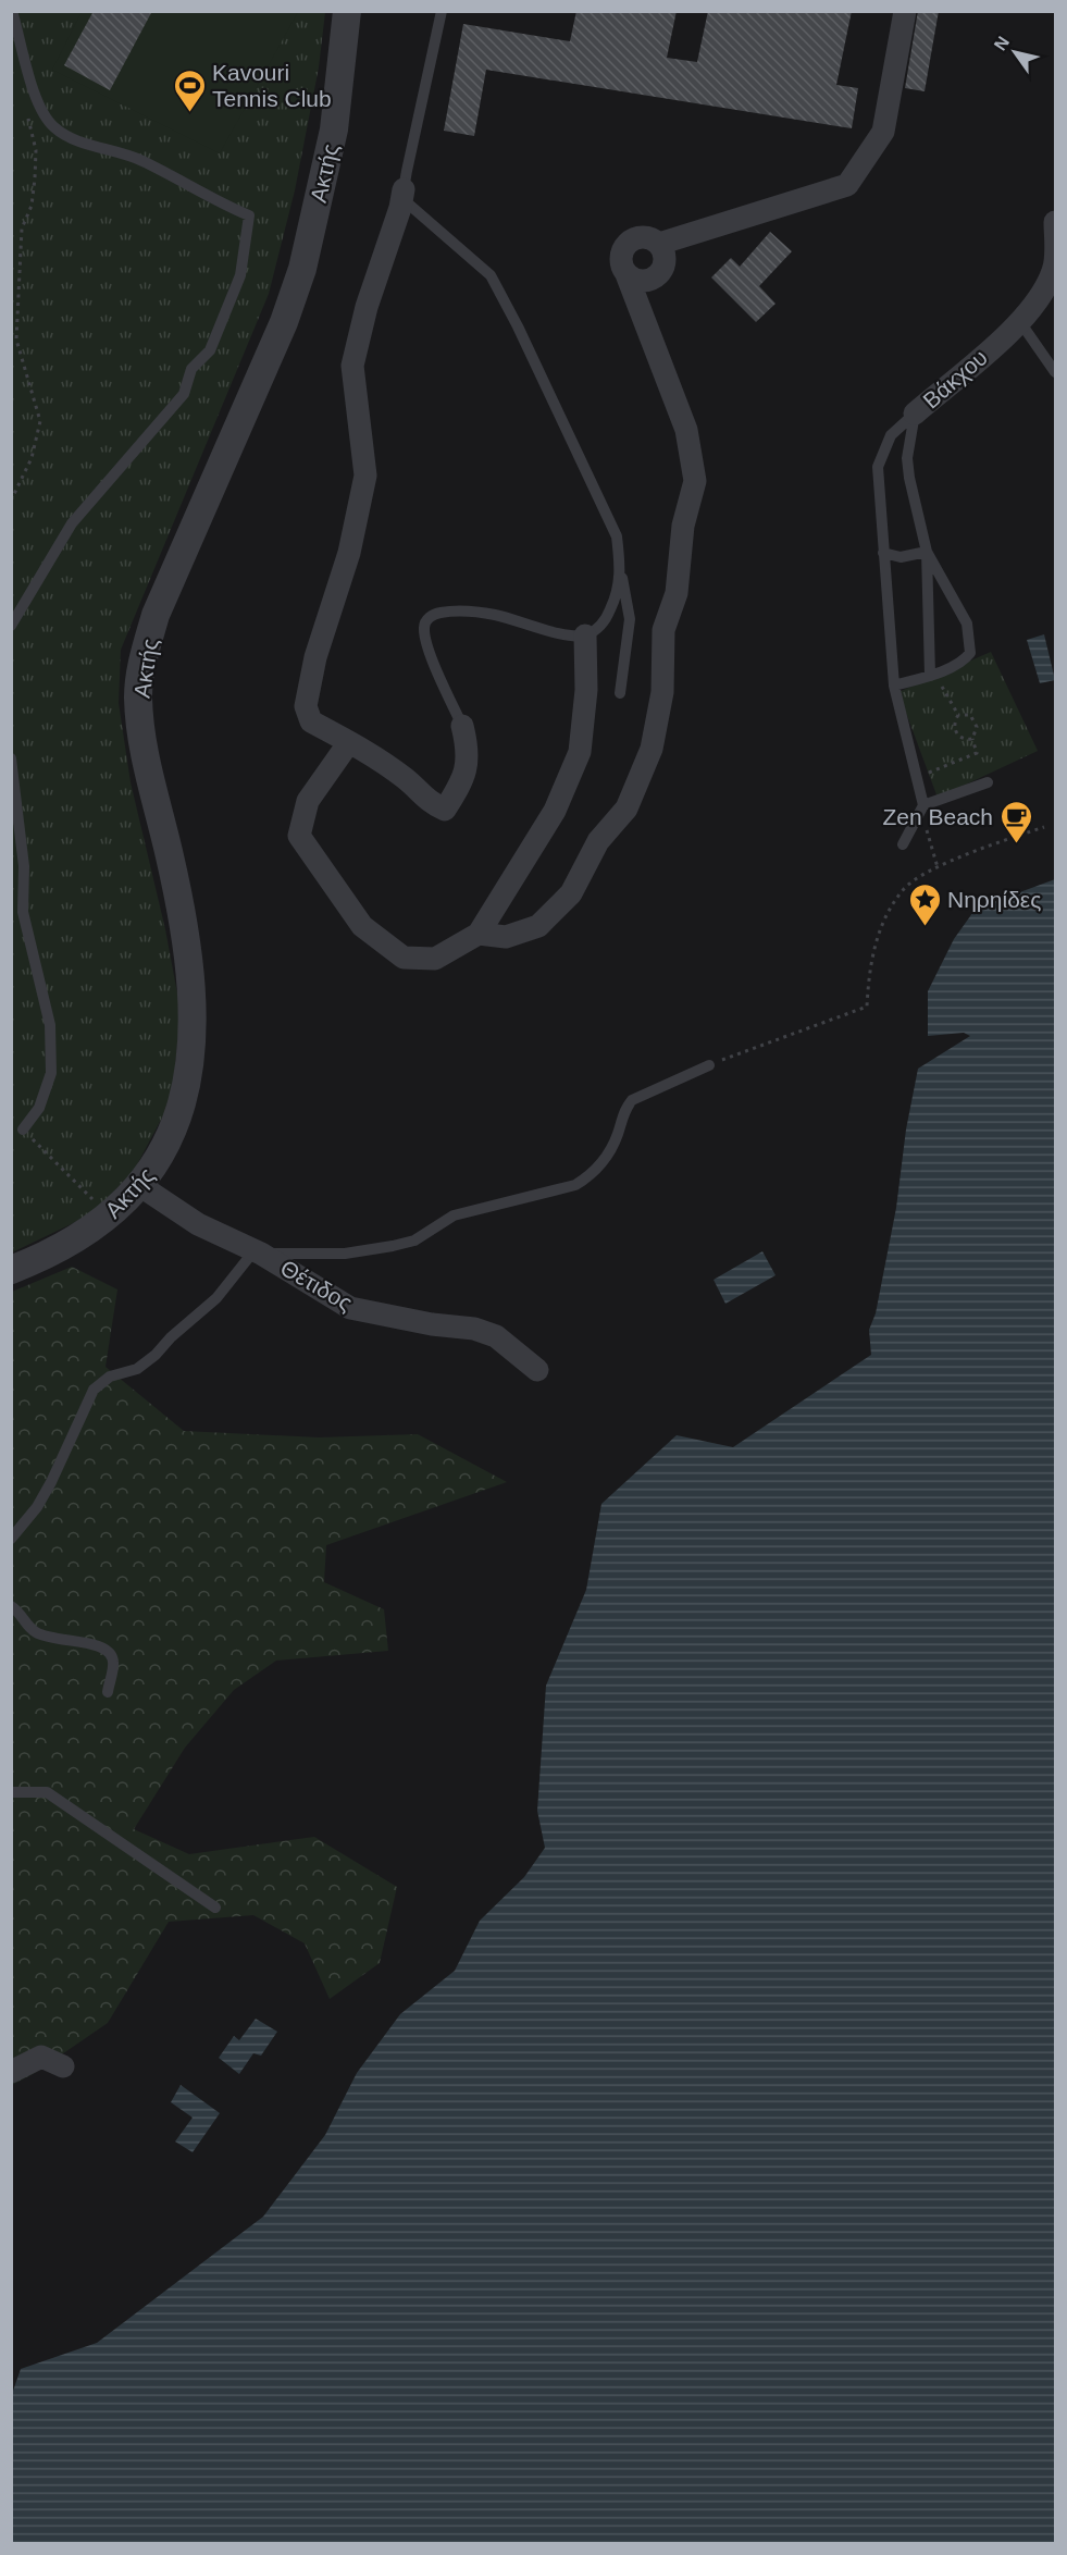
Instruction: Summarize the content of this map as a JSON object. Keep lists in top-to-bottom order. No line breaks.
{"streets":{"street":["Ακτής","Βάκχου","Θέτιδος"]},"crossings":[["Ακτής","Θέτιδος"]],"places":{"sports":["Kavouri Tennis Club"],"cafe":["Zen Beach"],"place":["Νηρηίδες"]},"north":"top left"}
